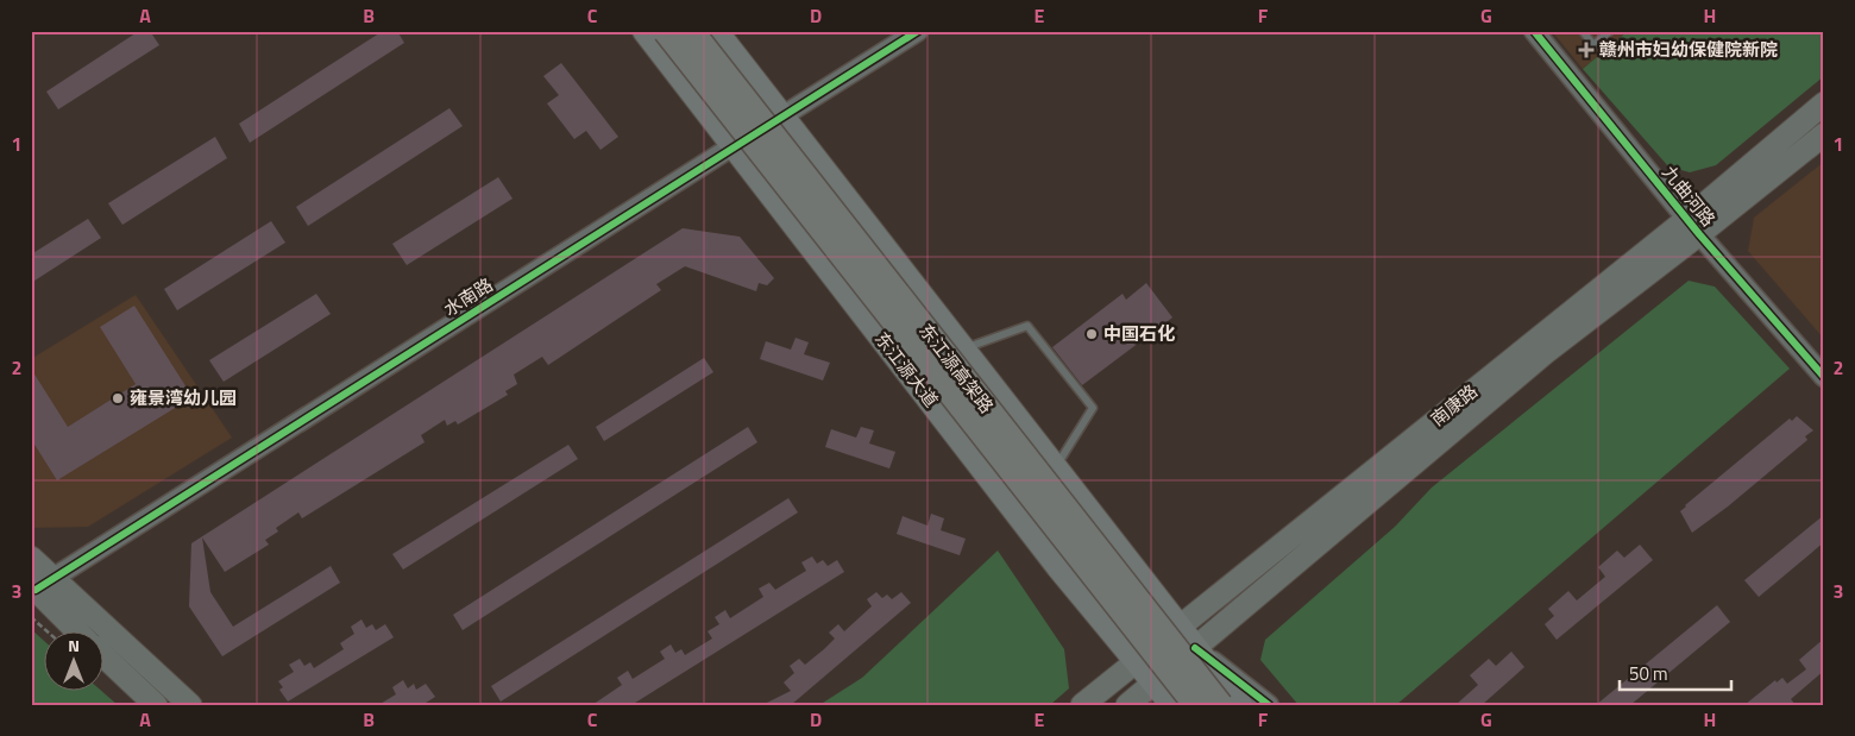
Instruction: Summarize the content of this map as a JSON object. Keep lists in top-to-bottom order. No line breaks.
{"streets":{"highway":["东江源高架路"],"main road":["东江源大道","南康路"],"street":["九曲河路","水南路"]},"crossings":[["九曲河路","南康路"],["水南路","东江源大道"],["东江源大道","南康路"]],"places":{"health":["赣州市妇幼保健院新院"],"other":["中国石化","雍景湾幼儿园"]},"scale_bar":"50 m","north":"top","grid":{"columns":["A","B","C","D","E","F","G","H"],"rows":["1","2","3"]}}
